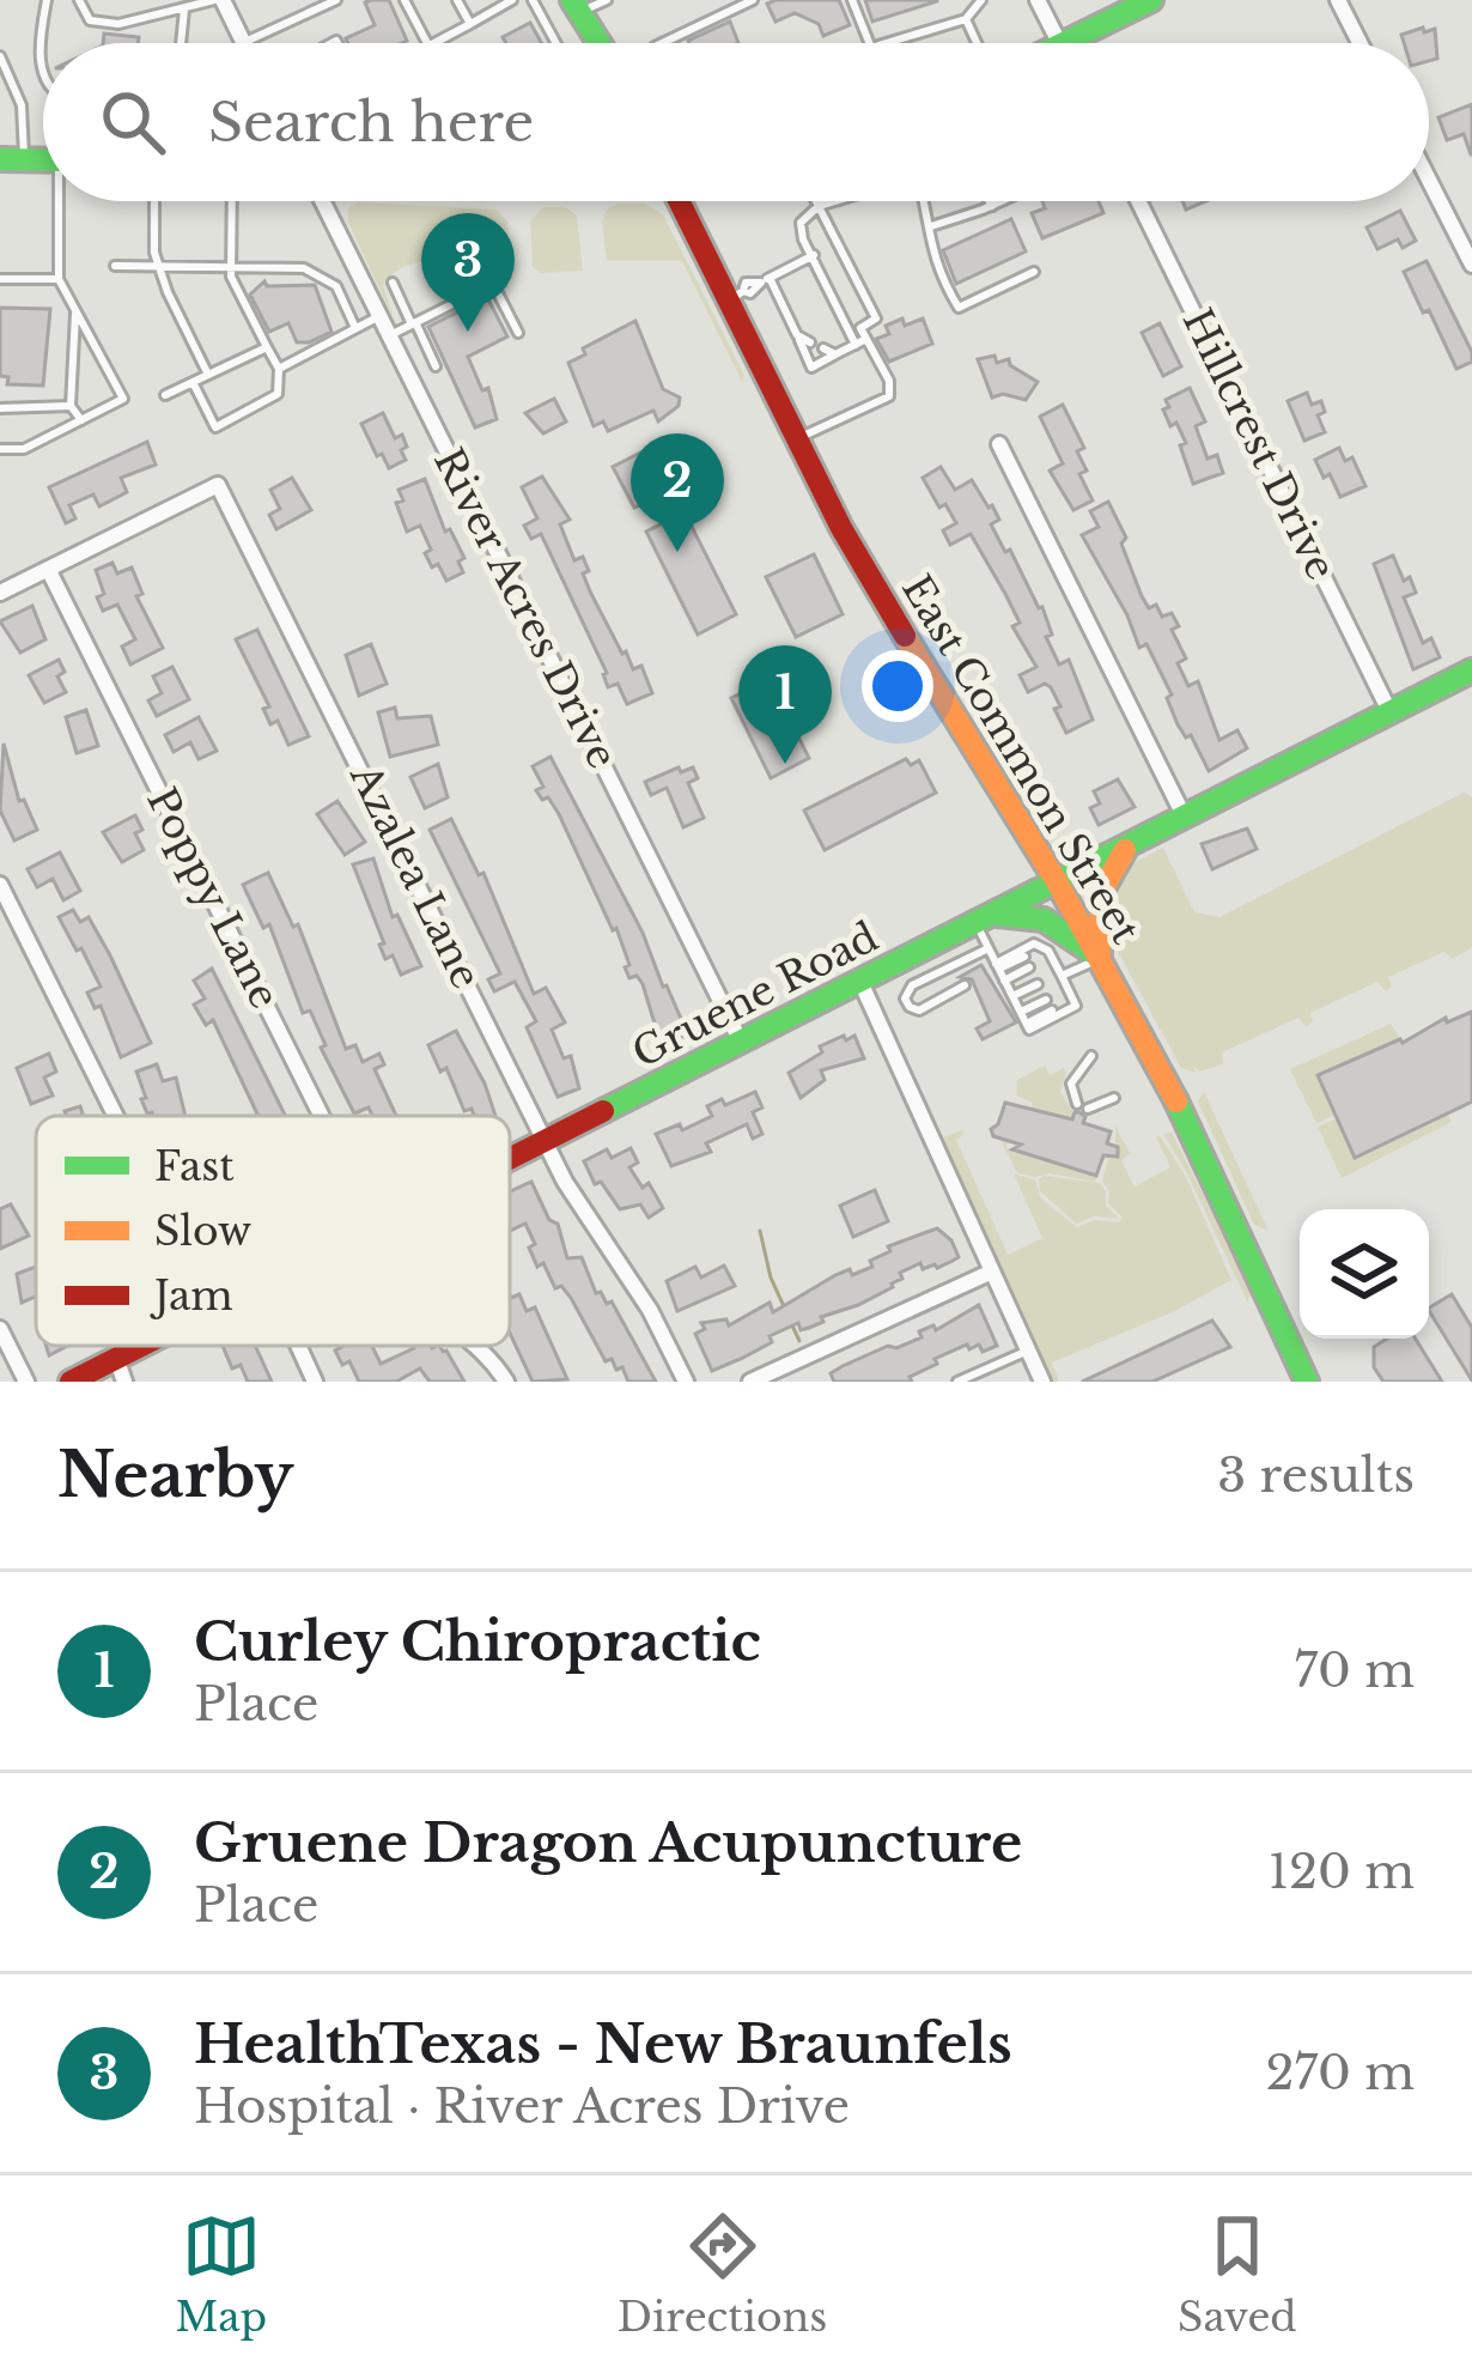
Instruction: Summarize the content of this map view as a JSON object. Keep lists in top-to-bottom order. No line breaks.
{"streets":{"street":["Hillcrest Drive","River Acres Drive","East Common Street","Azalea Lane","Poppy Lane","Gruene Road"]},"crossings":[["Hillcrest Drive","Gruene Road"],["River Acres Drive","Gruene Road"],["East Common Street","Gruene Road"],["Azalea Lane","Poppy Lane"],["Azalea Lane","Gruene Road"]],"legend":["Fast","Slow","Jam"],"page":{"search":"Search here","pins":["3","2","1"],"heading":["Nearby","3 results"],"list":[{"mark":"1","name":"Curley Chiropractic","note":"Place","value":"70 m"},{"mark":"2","name":"Gruene Dragon Acupuncture","note":"Place","value":"120 m"},{"mark":"3","name":"HealthTexas - New Braunfels","note":"Hospital · River Acres Drive","value":"270 m"}],"nav":["Map","Directions","Saved"]}}
